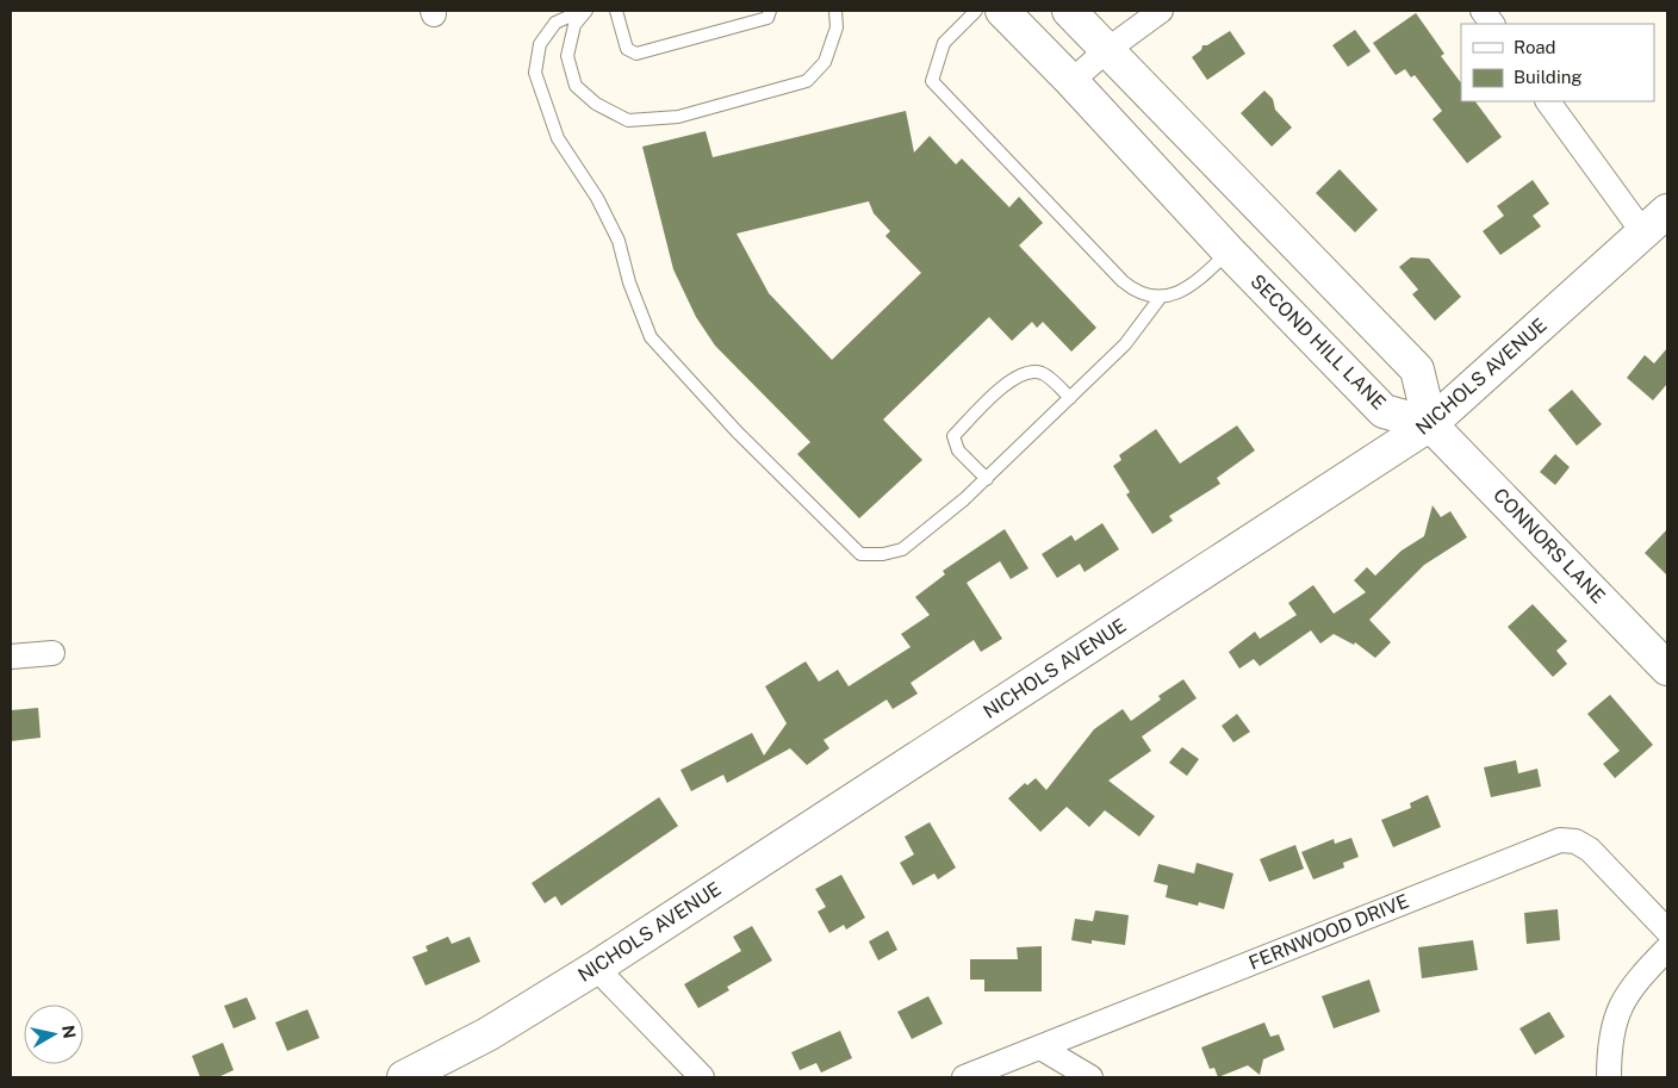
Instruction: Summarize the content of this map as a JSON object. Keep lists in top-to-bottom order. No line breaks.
{"streets":{"street":["SECOND HILL LANE","NICHOLS AVENUE","CONNORS LANE","FERNWOOD DRIVE"]},"crossings":[["SECOND HILL LANE","NICHOLS AVENUE"],["SECOND HILL LANE","CONNORS LANE"],["NICHOLS AVENUE","CONNORS LANE"]],"legend":["Road","Building"],"north":"right"}
